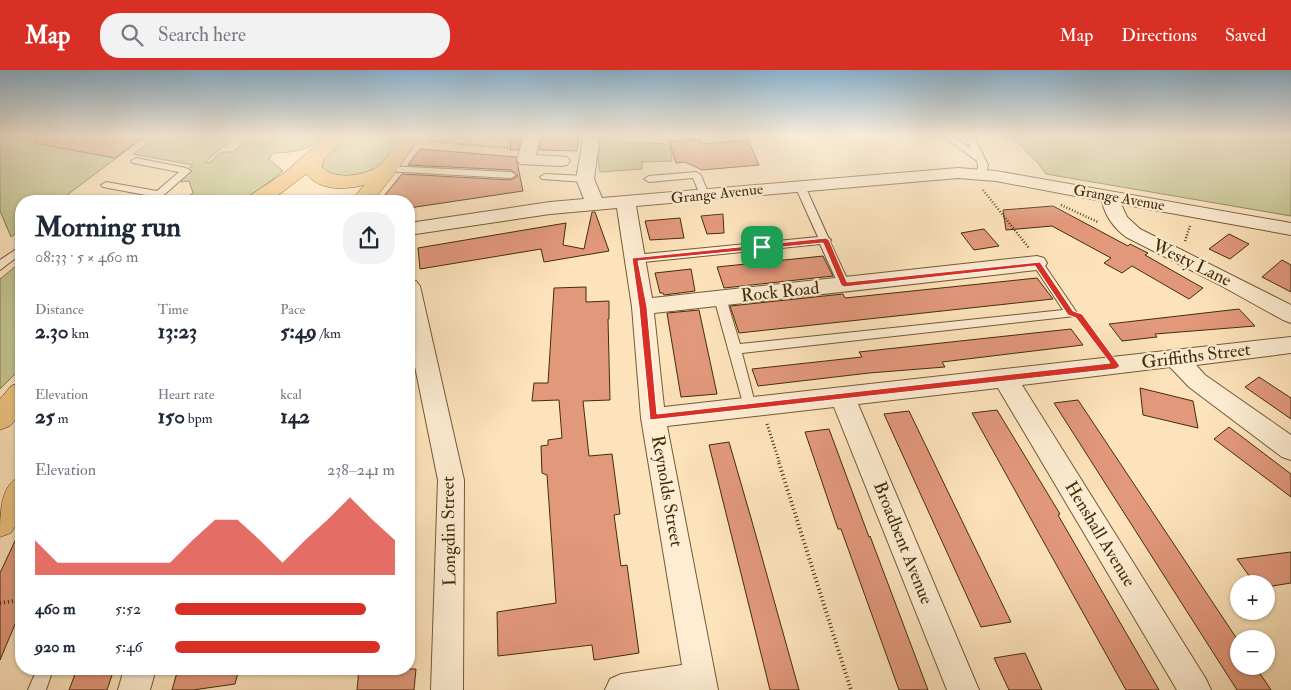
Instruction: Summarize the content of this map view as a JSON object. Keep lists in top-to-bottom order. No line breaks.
{"streets":{"street":["Grange Avenue","Westy Lane","Rock Road","Griffiths Street","Reynolds Street","Longdin Street","Henshall Avenue","Broadbent Avenue"]},"crossings":[["Grange Avenue","Westy Lane"],["Grange Avenue","Reynolds Street"],["Rock Road","Reynolds Street"],["Griffiths Street","Reynolds Street"],["Griffiths Street","Henshall Avenue"],["Griffiths Street","Broadbent Avenue"]],"page":{"header":"Map","search":"Search here","nav":["Map","Directions","Saved"],"heading":["Morning run","08:33 · 5 × 460 m"],"stats":[["Distance","2.30 km"],["Time","13:23"],["Pace","5:49 /km"],["Elevation","25 m"],["Heart rate","150 bpm"],["kcal","142"]],"chart":["Elevation","238–241 m"],"map_buttons":["+","−"],"list":[{"name":"460 m","note":"5:52"},{"name":"920 m","note":"5:46"}]}}
